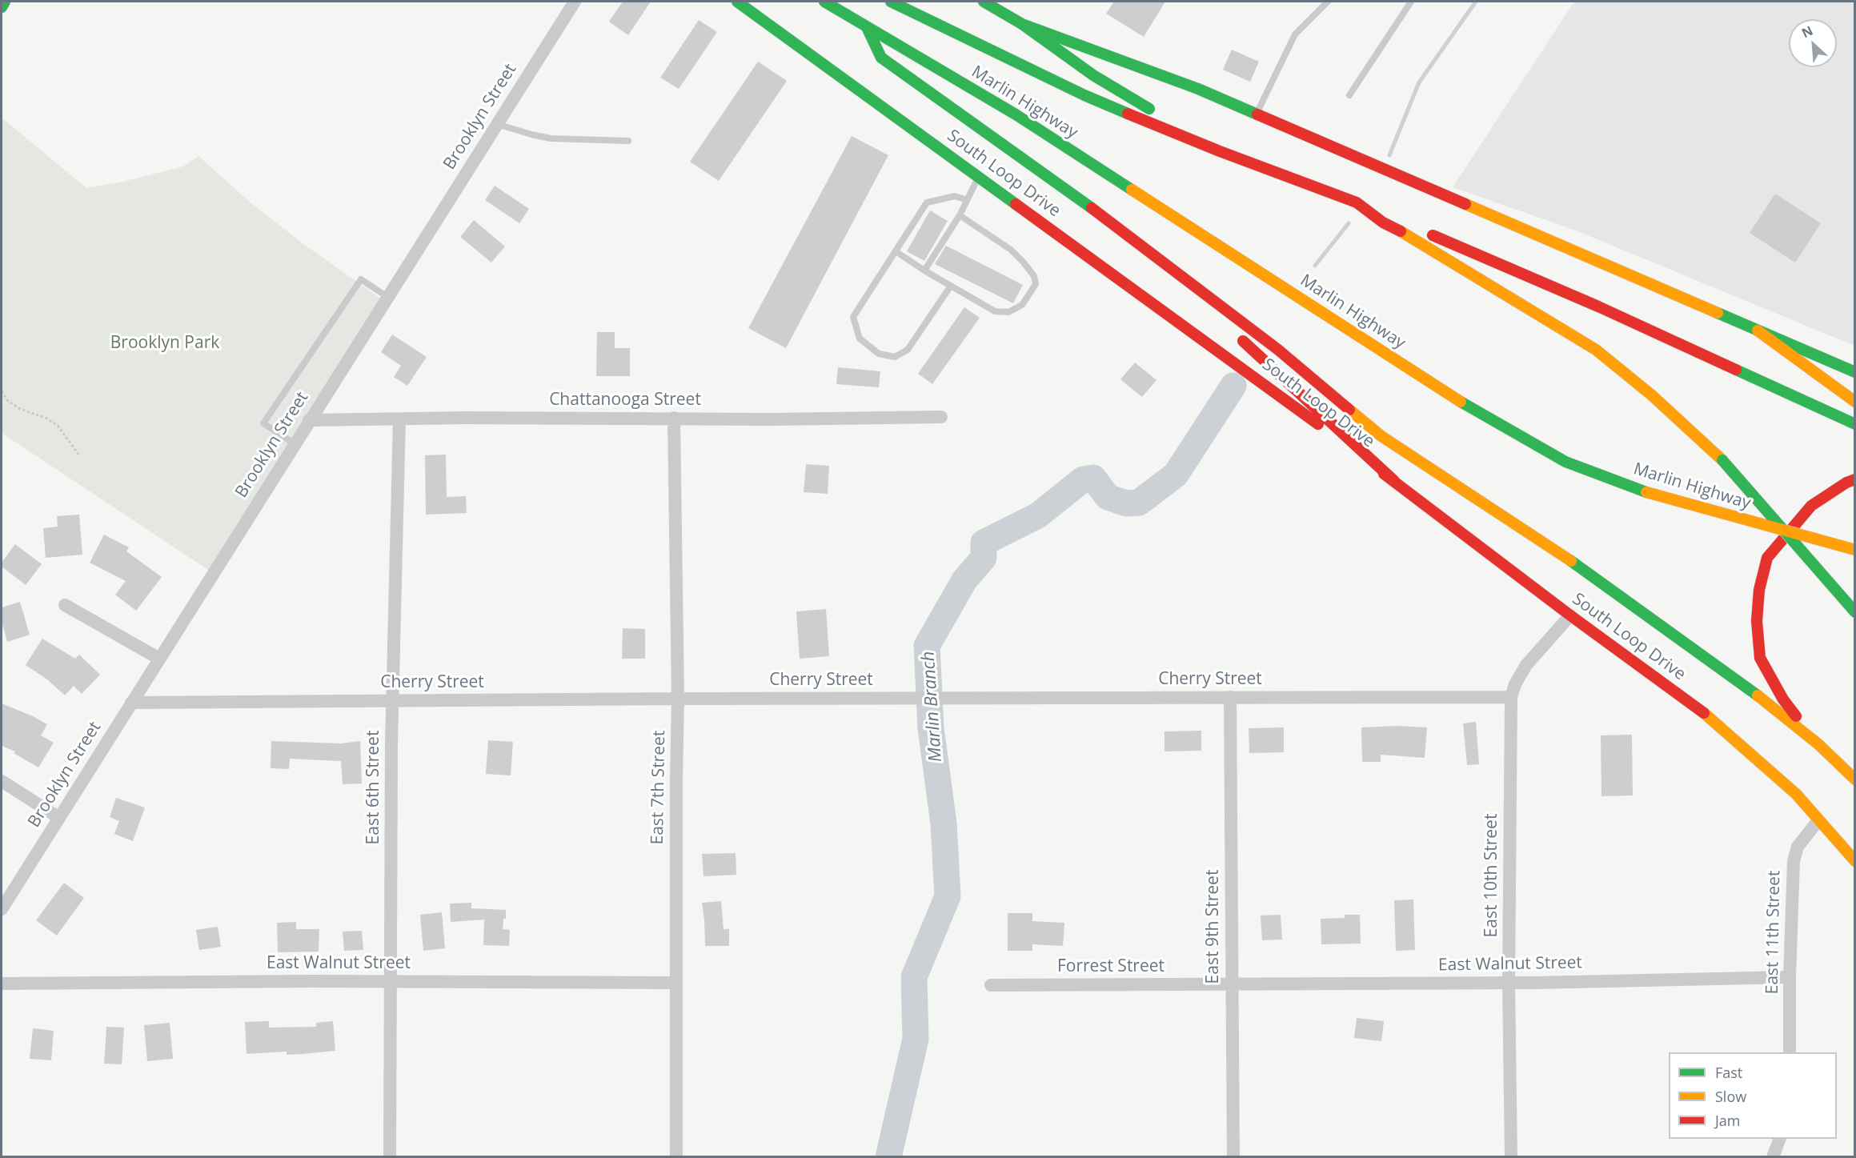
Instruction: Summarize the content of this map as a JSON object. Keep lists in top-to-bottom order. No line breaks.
{"streets":{"main road":["Marlin Highway","South Loop Drive"],"street":["Brooklyn Street","Chattanooga Street","Cherry Street","East 6th Street","East 7th Street","East 10th Street","East 9th Street","East 11th Street","East Walnut Street","Forrest Street"]},"crossings":[["Brooklyn Street","Chattanooga Street"],["Brooklyn Street","Cherry Street"],["South Loop Drive","East 10th Street"],["South Loop Drive","East 11th Street"],["Chattanooga Street","East 6th Street"],["Chattanooga Street","East 7th Street"],["Cherry Street","East 6th Street"],["Cherry Street","East 7th Street"],["Cherry Street","East 10th Street"],["Cherry Street","East 9th Street"],["East 6th Street","East Walnut Street"],["East 7th Street","East Walnut Street"],["East 10th Street","East Walnut Street"],["East 9th Street","East Walnut Street"],["East 9th Street","Forrest Street"],["East 11th Street","East Walnut Street"],["East Walnut Street","Forrest Street"]],"water":["Marlin Branch"],"parks":["Brooklyn Park"],"legend":["Fast","Slow","Jam"],"north":"top left"}
